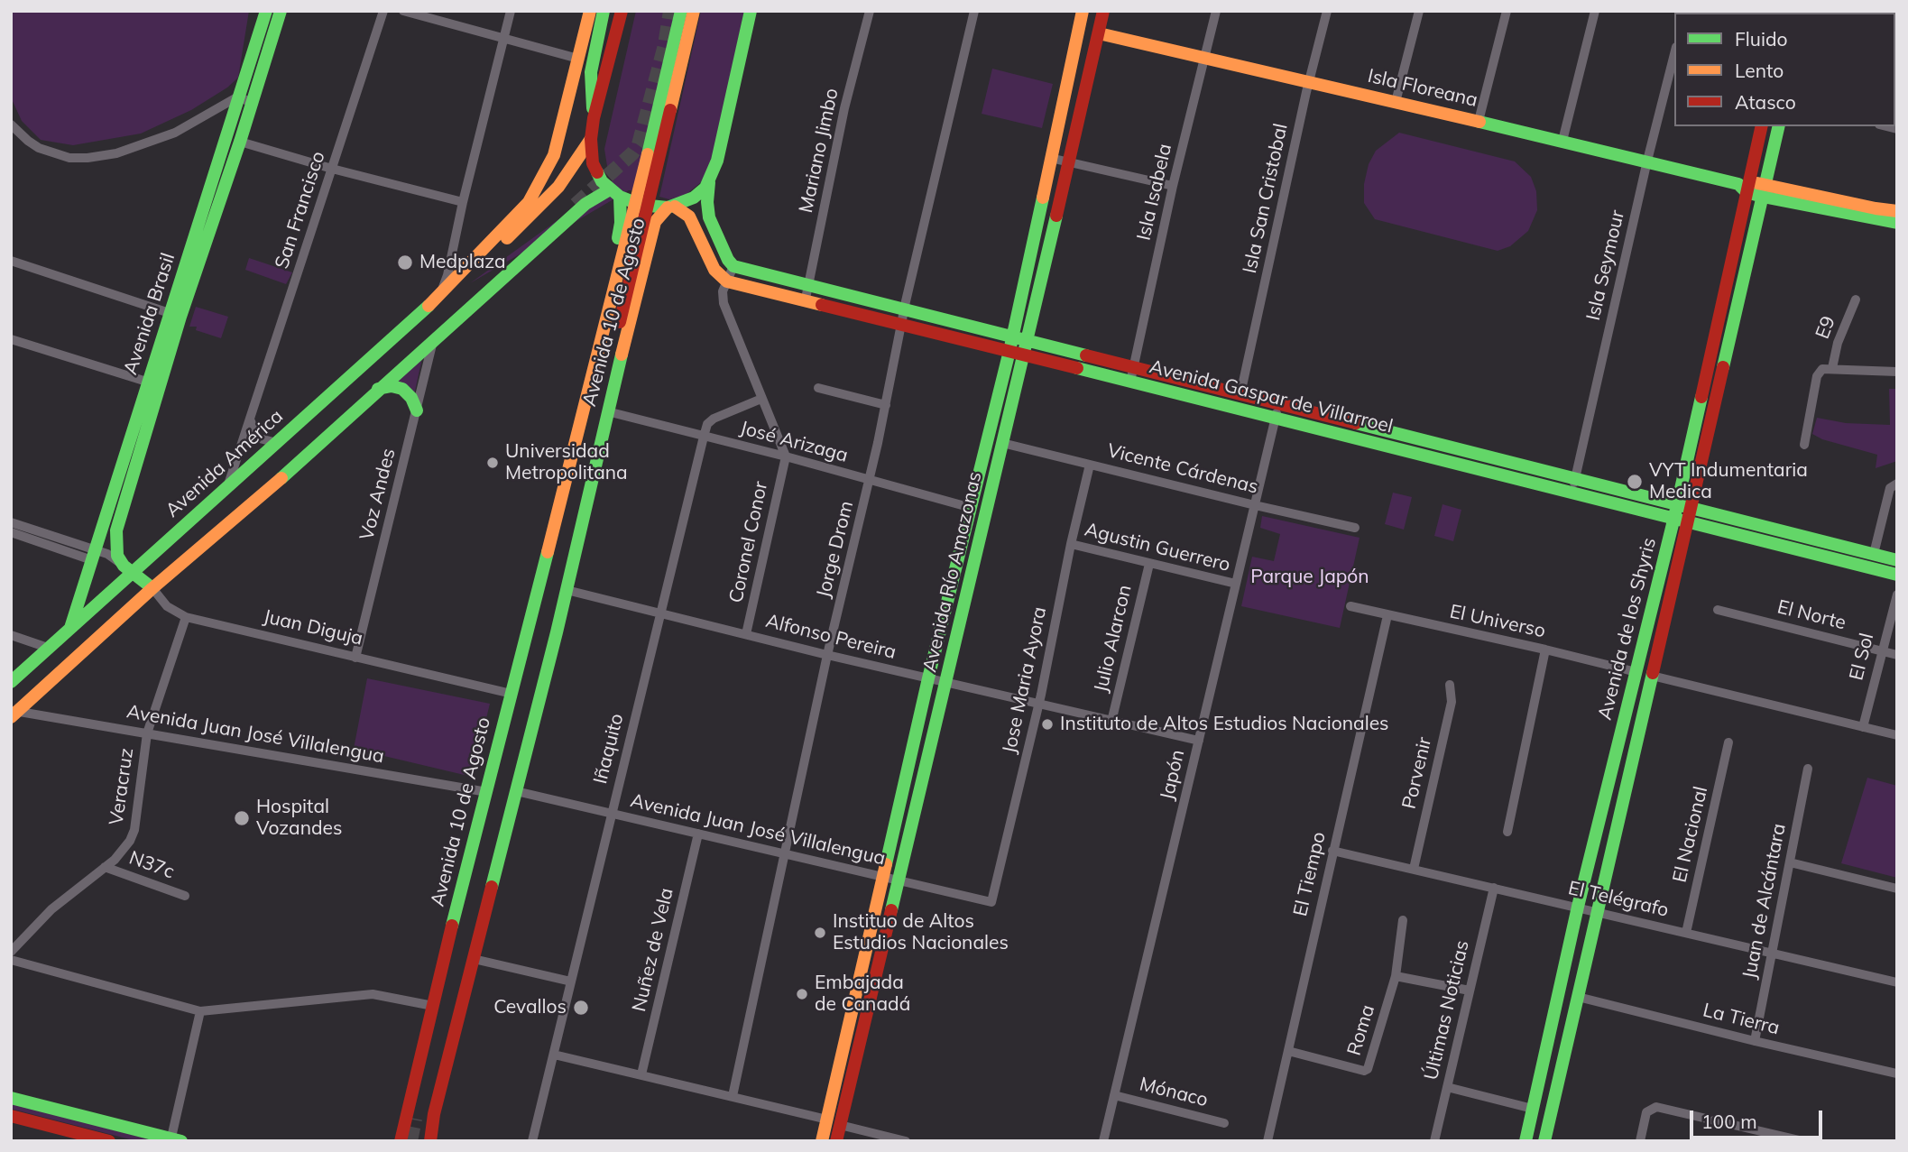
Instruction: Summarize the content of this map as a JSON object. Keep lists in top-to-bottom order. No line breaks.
{"streets":{"main road":["Isla Floreana","Avenida 10 de Agosto","Avenida Brasil","Avenida Gaspar de Villarroel","Avenida América","Avenida Río Amazonas","Juan Diguja","Avenida de los Shyris"],"street":["Mariano Jimbo","Isla Isabela","Isla San Cristobal","San Francisco","Isla Seymour","E9","José Arizaga","Vicente Cárdenas","Voz Andes","Coronel Conor","Agustin Guerrero","Jorge Drom","El Norte","El Universo","Alfonso Pereira","Julio Alarcon","El Sol","Jose Maria Ayora","Avenida Juan José Villalengua","Iñaquito","Porvenir","Japón","Veracruz","El Nacional","N37c","El Tiempo","El Telégrafo","Juan de Alcántara","Nuñez de Vela","Últimas Noticias","La Tierra","Roma","Mónaco"]},"crossings":[["Isla Floreana","Isla Isabela"],["Isla Floreana","Isla San Cristobal"],["Isla Floreana","Isla Seymour"],["Isla Floreana","Avenida Río Amazonas"],["Isla Floreana","Avenida de los Shyris"],["Mariano Jimbo","Avenida Gaspar de Villarroel"],["Isla Isabela","Avenida Gaspar de Villarroel"],["Isla San Cristobal","Avenida Gaspar de Villarroel"],["San Francisco","Avenida América"],["Isla Seymour","Avenida Gaspar de Villarroel"],["Avenida 10 de Agosto","José Arizaga"],["Avenida 10 de Agosto","Juan Diguja"],["Avenida 10 de Agosto","Alfonso Pereira"],["Avenida 10 de Agosto","Avenida Juan José Villalengua"],["Avenida Brasil","Avenida América"],["Avenida Brasil","Juan Diguja"],["Avenida Gaspar de Villarroel","Jorge Drom"],["Avenida Gaspar de Villarroel","Avenida Río Amazonas"],["Avenida Gaspar de Villarroel","Avenida de los Shyris"],["Avenida Gaspar de Villarroel","Japón"],["José Arizaga","Coronel Conor"],["José Arizaga","Jorge Drom"],["José Arizaga","Avenida Río Amazonas"],["José Arizaga","Iñaquito"],["Avenida América","Juan Diguja"],["Vicente Cárdenas","Avenida Río Amazonas"],["Vicente Cárdenas","Jose Maria Ayora"],["Vicente Cárdenas","Japón"],["Voz Andes","Juan Diguja"],["Coronel Conor","Alfonso Pereira"],["Agustin Guerrero","Julio Alarcon"],["Agustin Guerrero","Jose Maria Ayora"],["Agustin Guerrero","Japón"],["Jorge Drom","Alfonso Pereira"],["Jorge Drom","Avenida Juan José Villalengua"],["Avenida Río Amazonas","Alfonso Pereira"],["Avenida Río Amazonas","Avenida Juan José Villalengua"],["El Norte","El Sol"],["El Universo","Avenida de los Shyris"],["El Universo","El Tiempo"],["Juan Diguja","Veracruz"],["Avenida de los Shyris","El Telégrafo"],["Avenida de los Shyris","La Tierra"],["Alfonso Pereira","Julio Alarcon"],["Alfonso Pereira","Jose Maria Ayora"],["Alfonso Pereira","Iñaquito"],["Alfonso Pereira","Japón"],["Jose Maria Ayora","Avenida Juan José Villalengua"],["Avenida Juan José Villalengua","Iñaquito"],["Avenida Juan José Villalengua","Veracruz"],["Avenida Juan José Villalengua","Nuñez de Vela"],["Porvenir","El Telégrafo"],["Japón","Mónaco"],["Veracruz","N37c"],["El Nacional","El Telégrafo"],["El Tiempo","El Telégrafo"],["El Tiempo","Roma"],["El Telégrafo","Juan de Alcántara"],["El Telégrafo","Últimas Noticias"],["Juan de Alcántara","La Tierra"]],"parks":["Parque Japón"],"places":["Medplaza","Universidad Metropolitana","VYT Indumentaria Medica","Instituto de Altos Estudios Nacionales","Hospital Vozandes","Instituo de Altos Estudios Nacionales","Embajada de Canadá","Cevallos"],"legend":["Fluido","Lento","Atasco"],"scale_bar":"100 m"}
